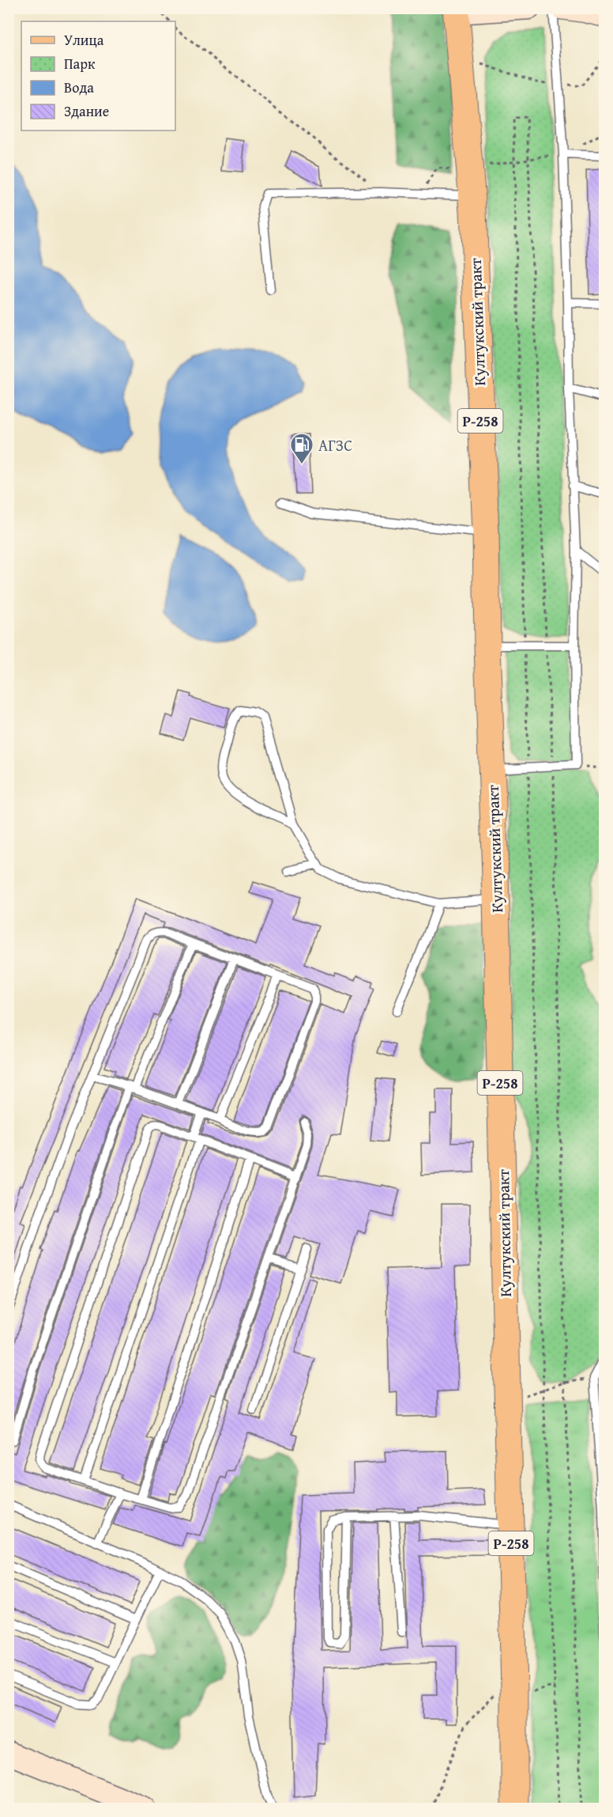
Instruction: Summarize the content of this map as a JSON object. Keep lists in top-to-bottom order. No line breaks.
{"streets":{"main road":["Култукский тракт","Р-258"]},"crossings":[["Култукский тракт","Р-258"]],"places":{"fuel station":["АГЗС"]},"legend":["Улица","Парк","Вода","Здание"]}
